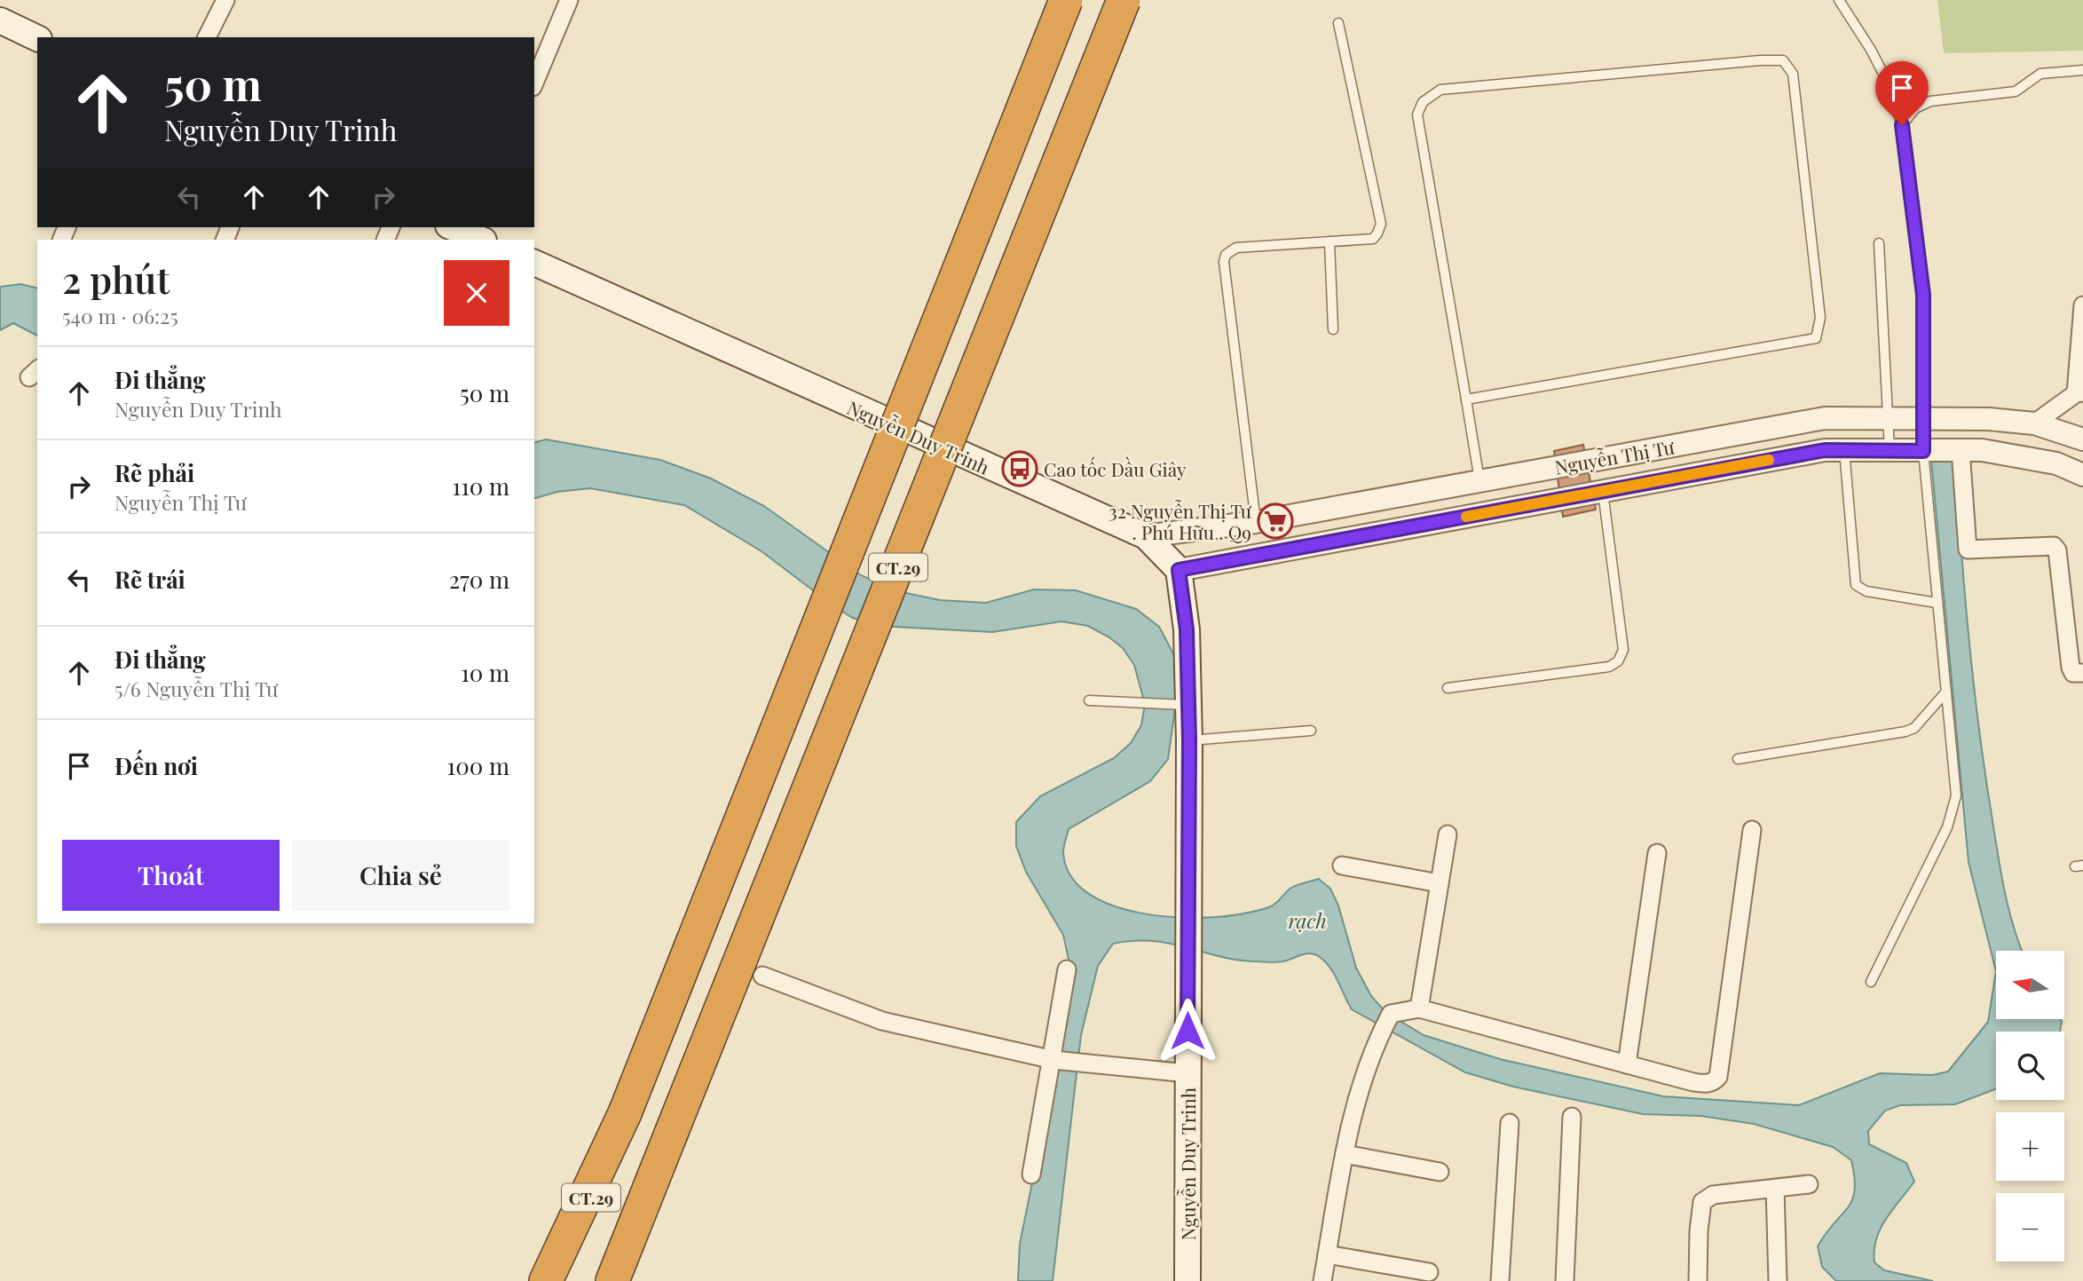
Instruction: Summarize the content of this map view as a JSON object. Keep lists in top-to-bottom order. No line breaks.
{"streets":{"highway":["CT.29"],"main road":["Nguyễn Duy Trinh"],"street":["Nguyễn Thị Tư"]},"crossings":[["Nguyễn Duy Trinh","Nguyễn Thị Tư"]],"water":["rạch"],"places":{"bus stop":["Cao tốc Dầu Giây"],"supermarket":["32 Nguyễn Thị Tư . Phú Hữu . Q9"]},"north":"left","page":{"turn":["50 m","Nguyễn Duy Trinh"],"heading":["2 phút","540 m · 06:25"],"list":[{"name":"Đi thẳng","note":"Nguyễn Duy Trinh","value":"50 m"},{"name":"Rẽ phải","note":"Nguyễn Thị Tư","value":"110 m"},{"name":"Rẽ trái","value":"270 m"},{"name":"Đi thẳng","note":"5/6 Nguyễn Thị Tư","value":"10 m"},{"name":"Đến nơi","value":"100 m"}],"buttons":["Thoát","Chia sẻ"],"map_buttons":["+","−"]}}
